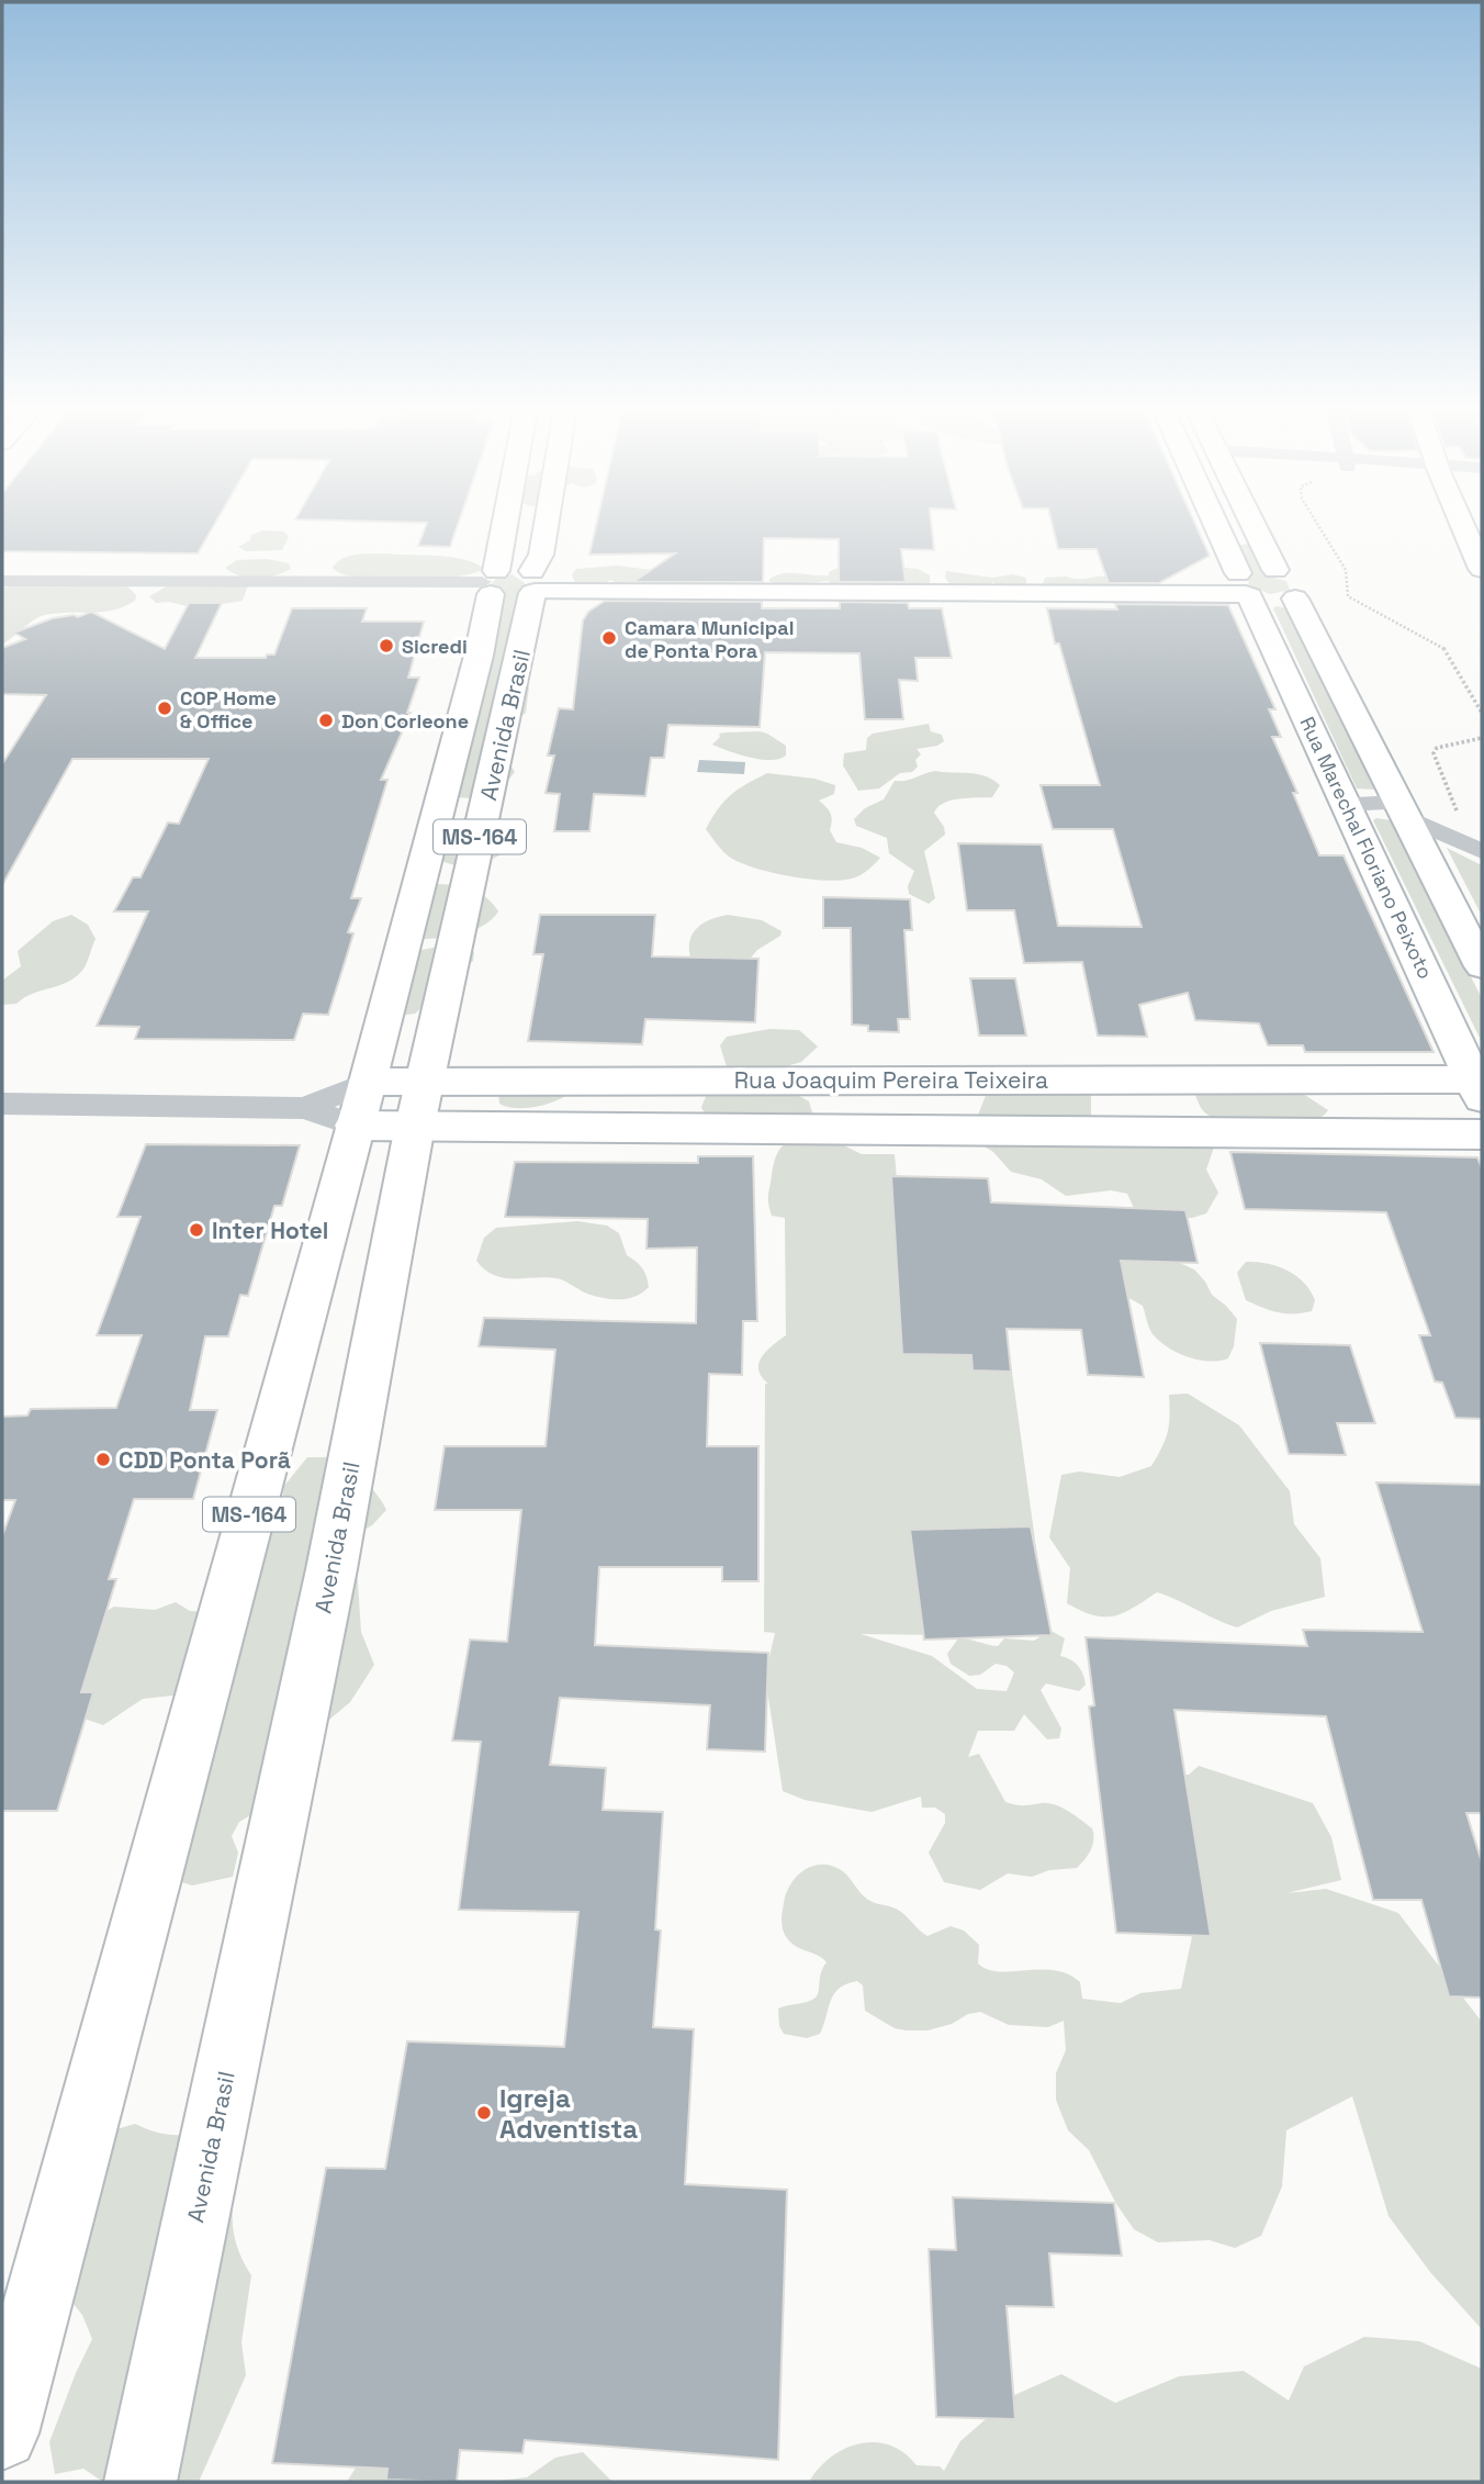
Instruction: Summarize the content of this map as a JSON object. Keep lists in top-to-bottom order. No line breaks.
{"streets":{"main road":["Avenida Brasil","MS-164","Rua Marechal Floriano Peixoto","Rua Joaquim Pereira Teixeira"]},"crossings":[["Avenida Brasil","Rua Joaquim Pereira Teixeira"],["Rua Marechal Floriano Peixoto","Rua Joaquim Pereira Teixeira"]],"places":["Camara Municipal de Ponta Pora","Sicredi","COP Home & Office","Don Corleone","Inter Hotel","CDD Ponta Porã","Igreja Adventista"]}
